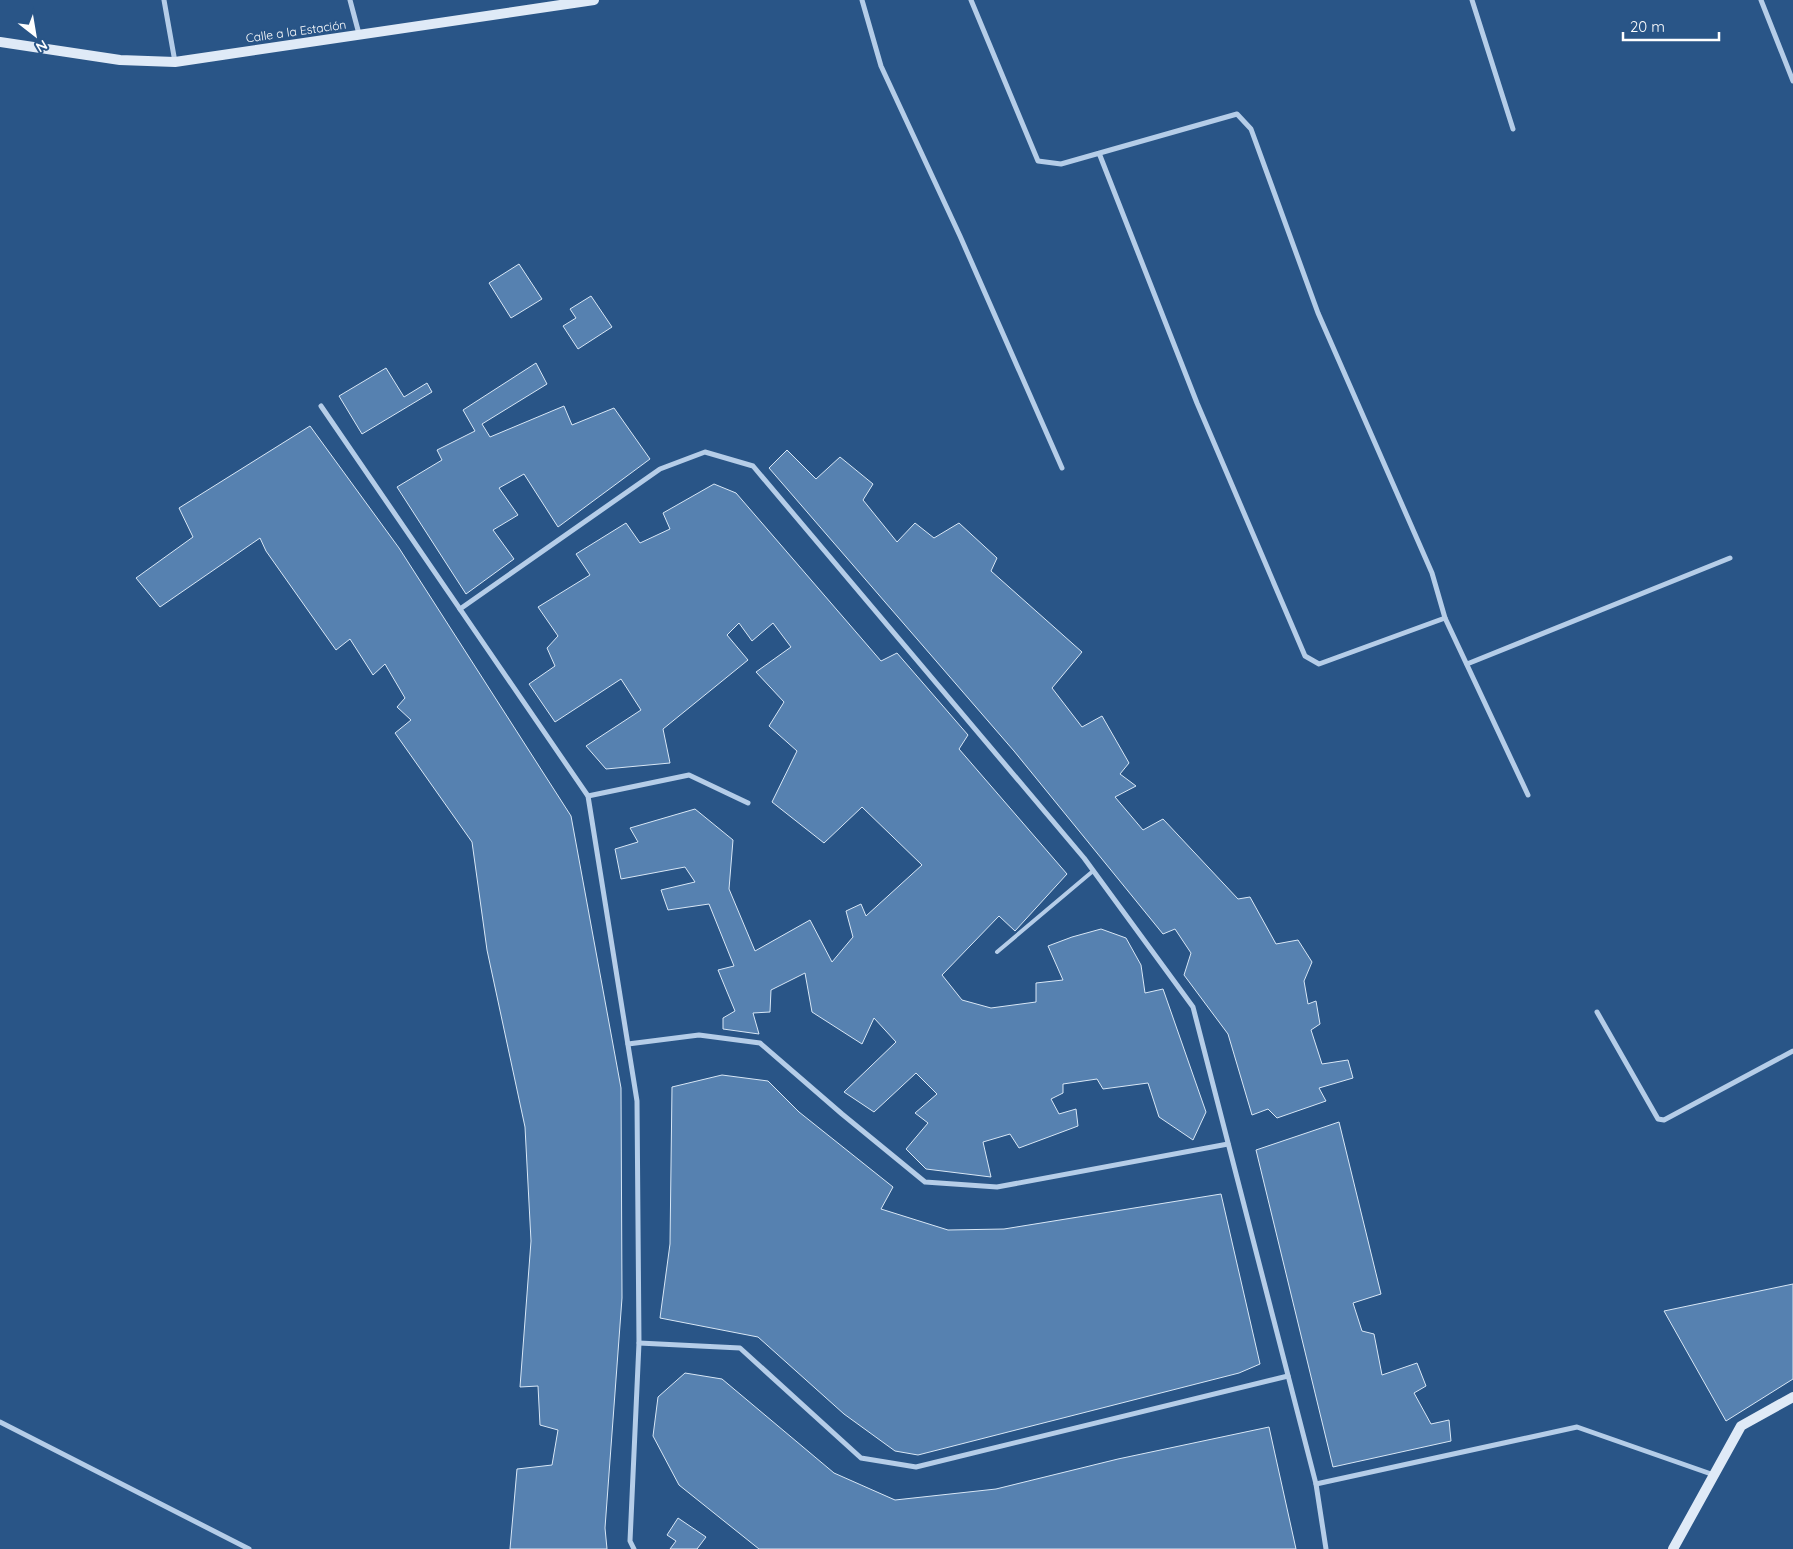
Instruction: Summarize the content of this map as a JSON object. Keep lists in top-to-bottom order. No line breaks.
{"streets":{"street":["Calle a la Estación"]},"scale_bar":"20 m","north":"bottom right"}
